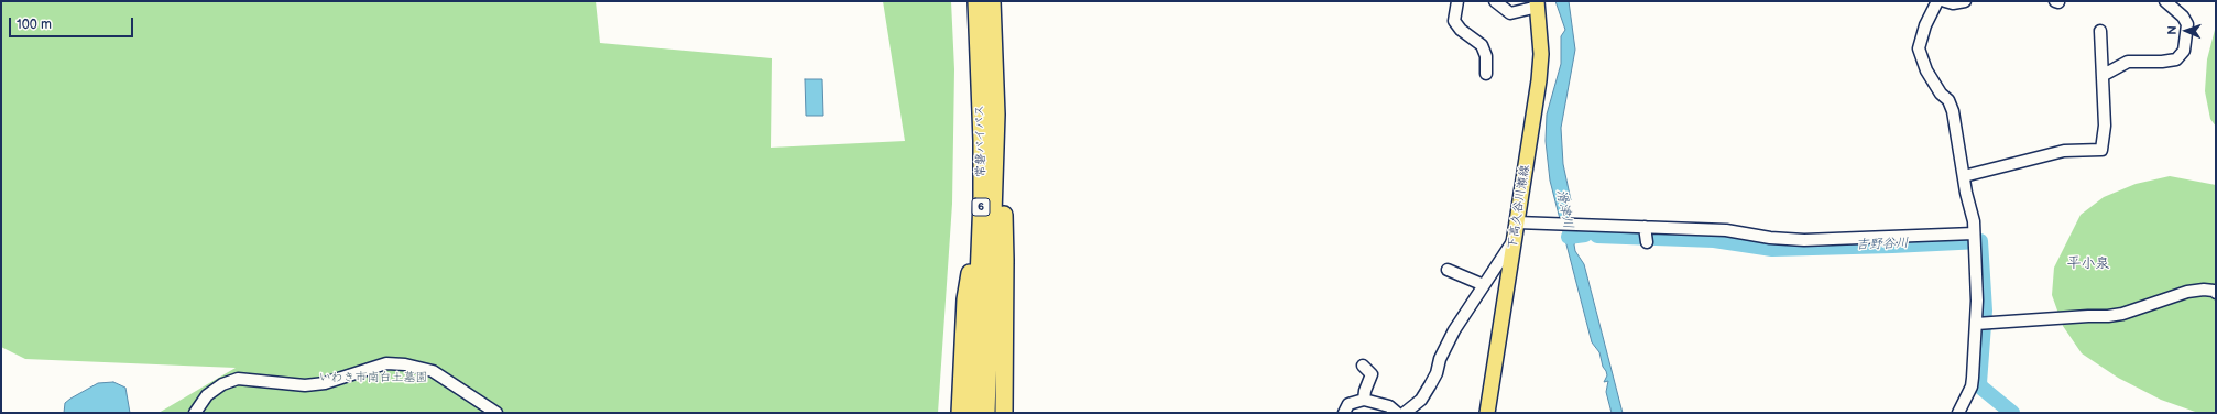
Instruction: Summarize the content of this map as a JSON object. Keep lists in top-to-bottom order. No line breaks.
{"streets":{"highway":["常磐バイパス","6"],"main road":["下高久谷川瀬線"]},"districts":["平小泉"],"water":["滑津川","吉野谷川"],"parks":["いわき市南白土墓園"],"scale_bar":"100 m","north":"left"}
